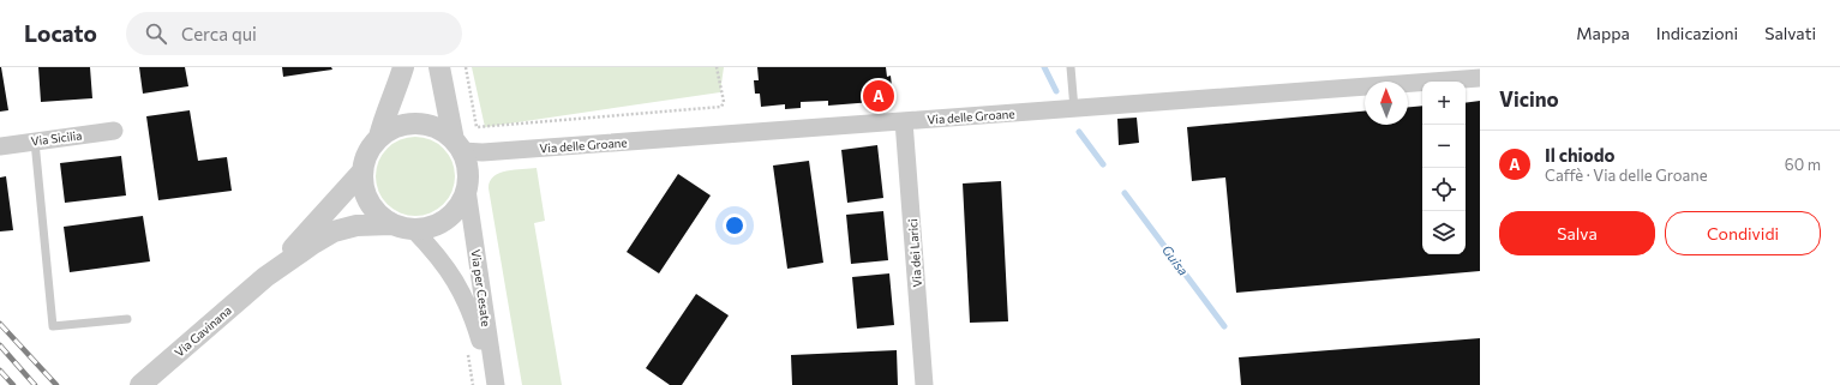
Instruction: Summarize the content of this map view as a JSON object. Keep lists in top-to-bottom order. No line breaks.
{"streets":{"street":["Via delle Groane","Via Sicilia","Via dei Larici","Via per Cesate","Via Gavinana"]},"crossings":[["Via delle Groane","Via dei Larici"],["Via delle Groane","Via per Cesate"],["Via delle Groane","Via Gavinana"],["Via per Cesate","Via Gavinana"]],"water":["Guisa"],"north":"top","page":{"header":"Locato","search":"Cerca qui","nav":["Mappa","Indicazioni","Salvati"],"heading":"Vicino","pins":"A","map_buttons":["+","−"],"list":[{"mark":"A","name":"Il chiodo","note":"Caffè · Via delle Groane","value":"60 m"}],"buttons":["Salva","Condividi"]}}
